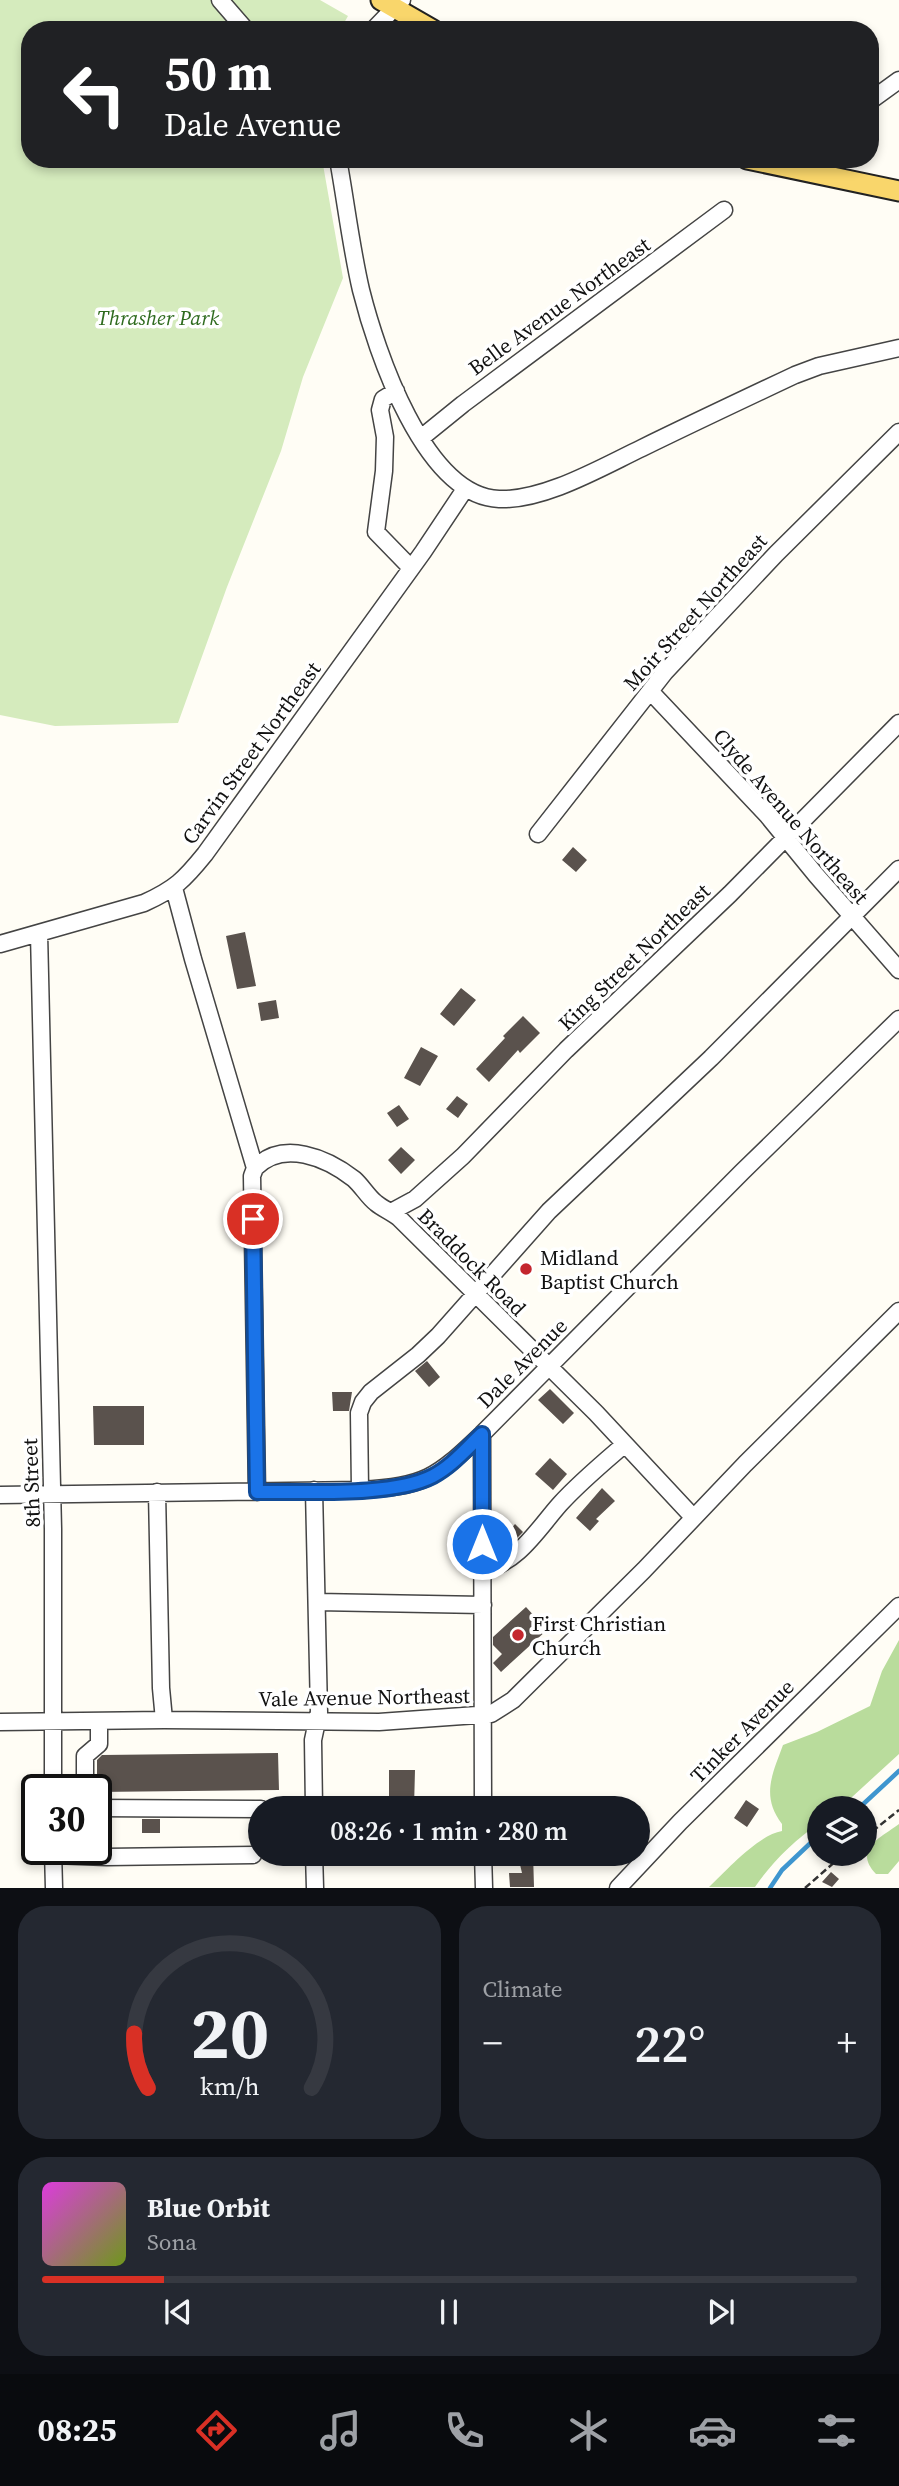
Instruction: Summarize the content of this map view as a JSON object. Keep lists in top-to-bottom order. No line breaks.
{"streets":{"street":["Belle Avenue Northeast","Moir Street Northeast","Carvin Street Northeast","Clyde Avenue Northeast","King Street Northeast","Braddock Road","Dale Avenue","8th Street","Vale Avenue Northeast","Tinker Avenue"]},"crossings":[["Moir Street Northeast","Clyde Avenue Northeast"],["Carvin Street Northeast","8th Street"],["Clyde Avenue Northeast","King Street Northeast"],["King Street Northeast","Braddock Road"],["Braddock Road","Dale Avenue"],["Braddock Road","Vale Avenue Northeast"],["Dale Avenue","8th Street"],["8th Street","Vale Avenue Northeast"]],"parks":["Thrasher Park"],"places":["Midland Baptist Church","First Christian Church"],"page":{"turn":["50 m","Dale Avenue"],"limit":"30","trip":"08:26 · 1 min · 280 m","tile":"Climate","heat":["−","22°","+"],"song":["Blue Orbit","Sona"],"tabs":"08:25","gauge":["20","km/h"]}}
